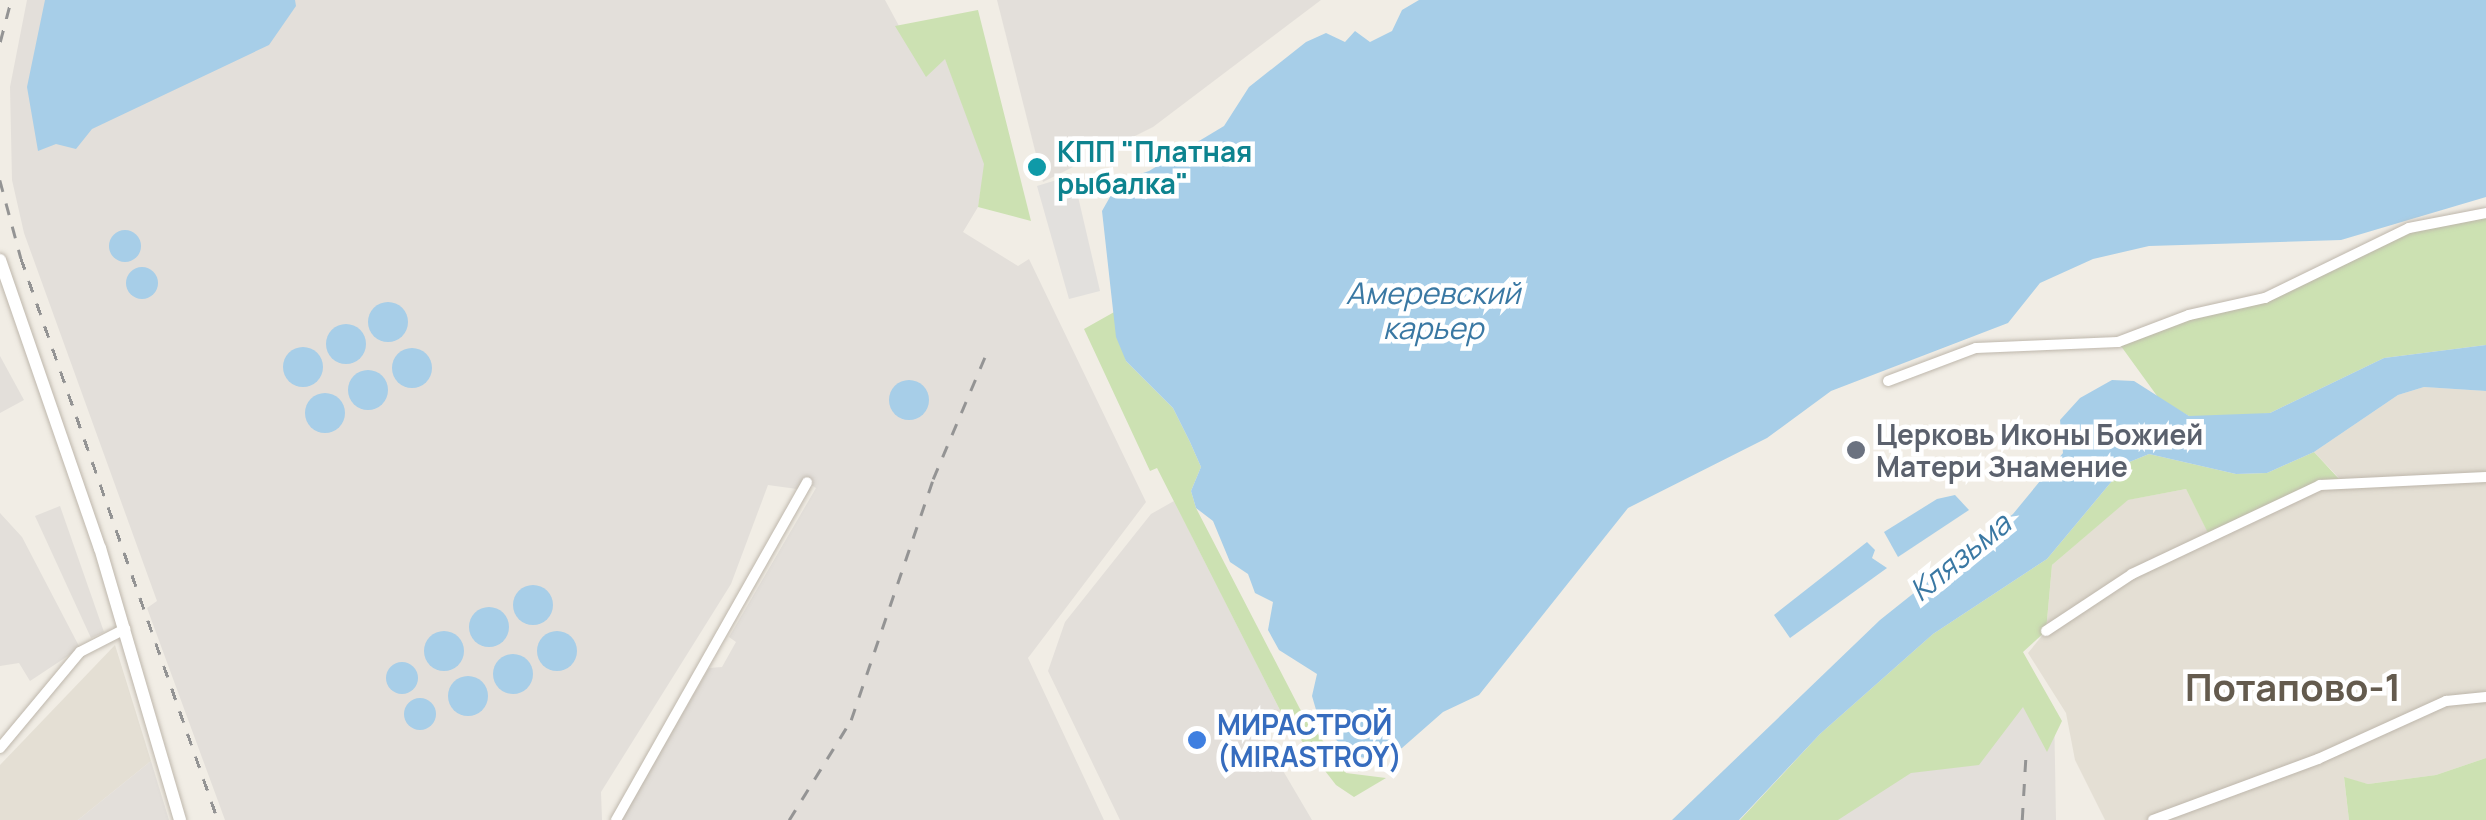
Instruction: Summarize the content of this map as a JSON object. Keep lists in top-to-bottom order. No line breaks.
{"districts":["Потапово-1"],"water":["Амеревский карьер","Клязьма"],"places":["КПП \"Платная рыбалка\"","Церковь Иконы Божией Матери Знамение","МИРАСТРОЙ (MIRASTROY)"]}
